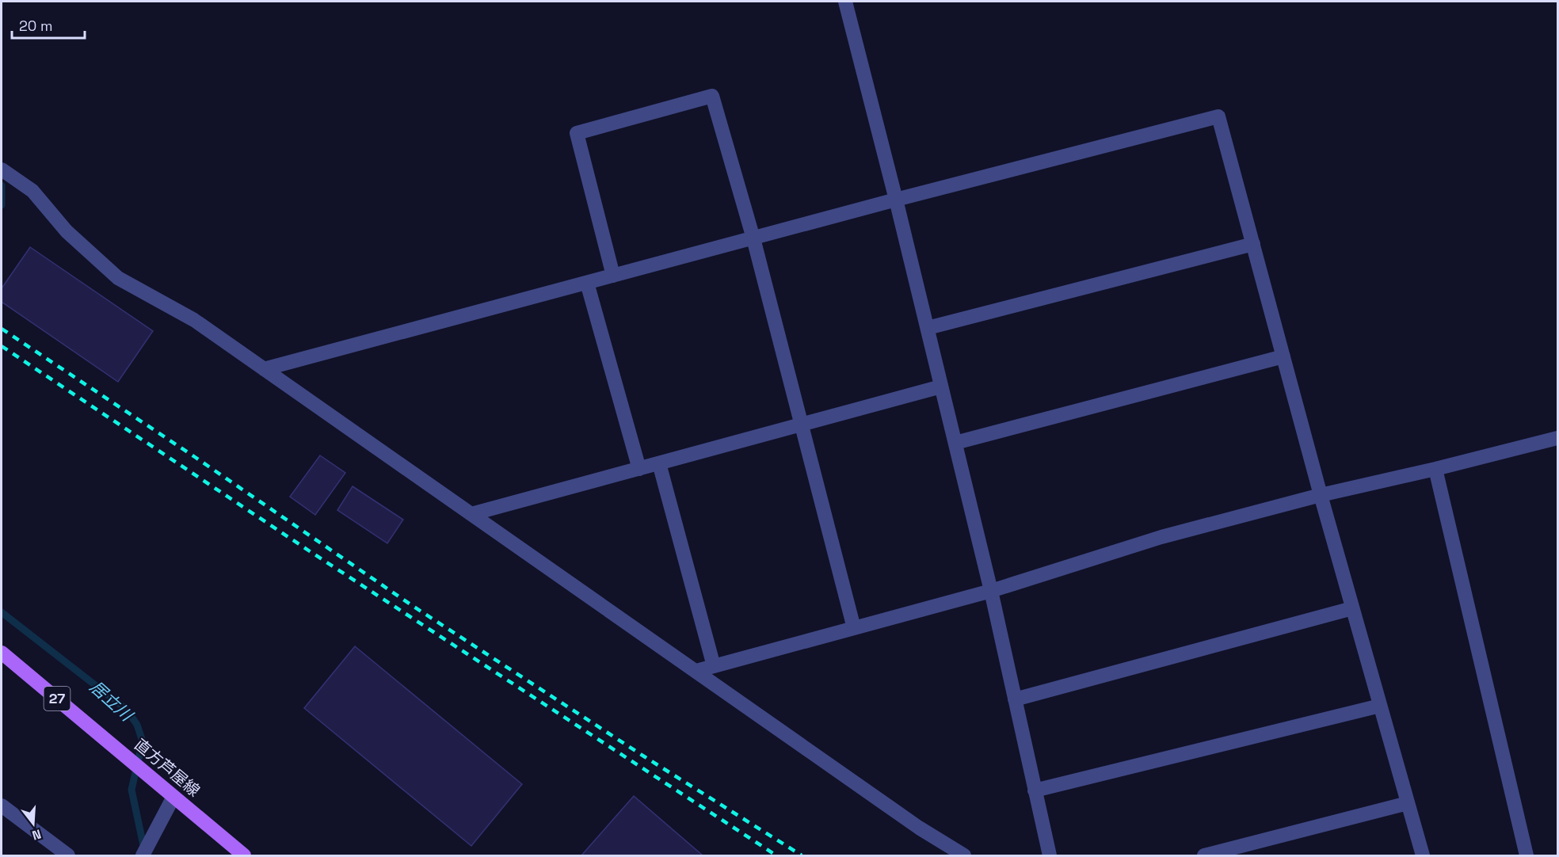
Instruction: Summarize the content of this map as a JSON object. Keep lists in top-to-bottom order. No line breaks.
{"streets":{"main road":["27","直方芦屋線"]},"water":["居立川"],"scale_bar":"20 m","north":"bottom"}
